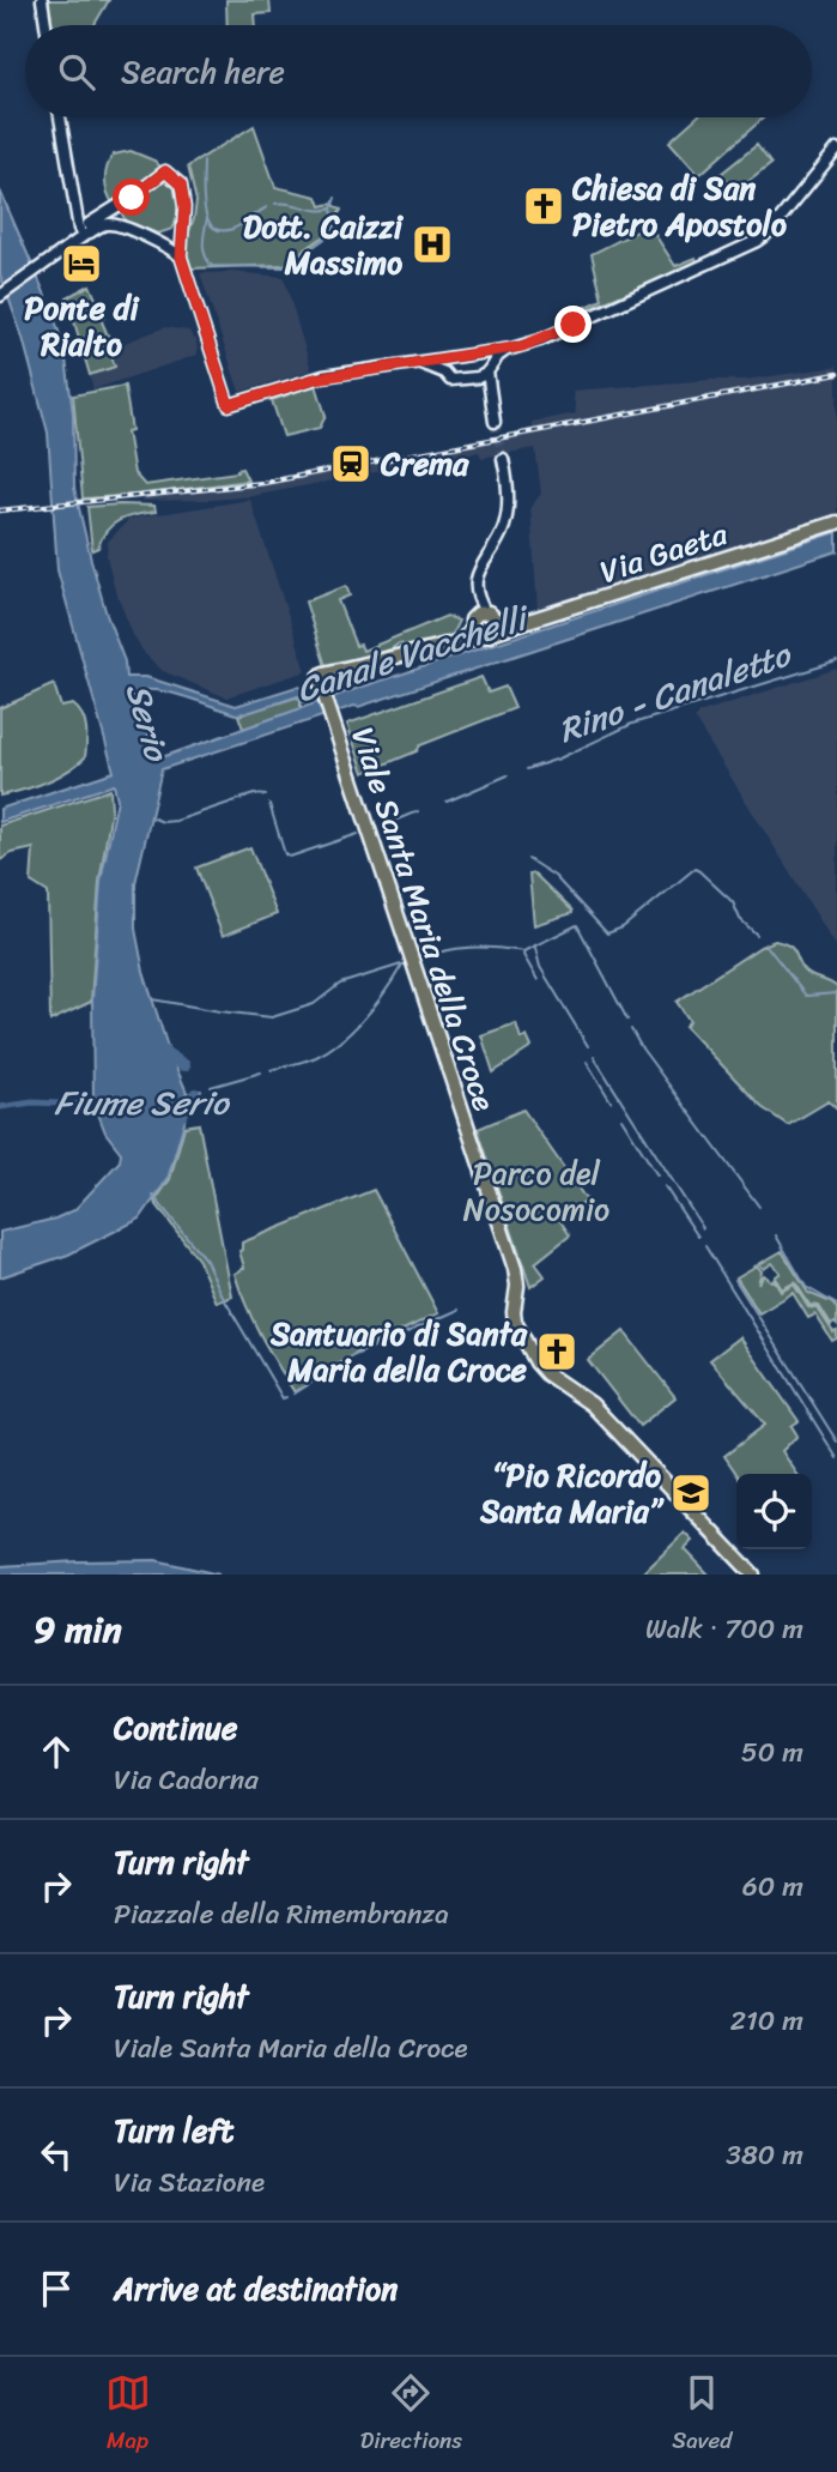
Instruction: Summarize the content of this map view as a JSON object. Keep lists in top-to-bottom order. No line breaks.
{"streets":{"main road":["Via Gaeta","Viale Santa Maria della Croce"]},"crossings":[["Via Gaeta","Viale Santa Maria della Croce"]],"water":["Canale Vacchelli","Rino - Canaletto","Serio","Fiume Serio"],"parks":["Parco del Nosocomio"],"places":{"church":["Chiesa di San Pietro Apostolo","Santuario di Santa Maria della Croce"],"hospital":["Dott. Caizzi Massimo"],"hotel":["Ponte di Rialto"],"station":["Crema"],"school or university":["“Pio Ricordo Santa Maria”"]},"page":{"search":"Search here","heading":["9 min","Walk · 700 m"],"list":[["Continue","Via Cadorna","50 m"],["Turn right","Piazzale della Rimembranza","60 m"],["Turn right","Viale Santa Maria della Croce","210 m"],["Turn left","Via Stazione","380 m"],"Arrive at destination"],"nav":["Map","Directions","Saved"]}}
